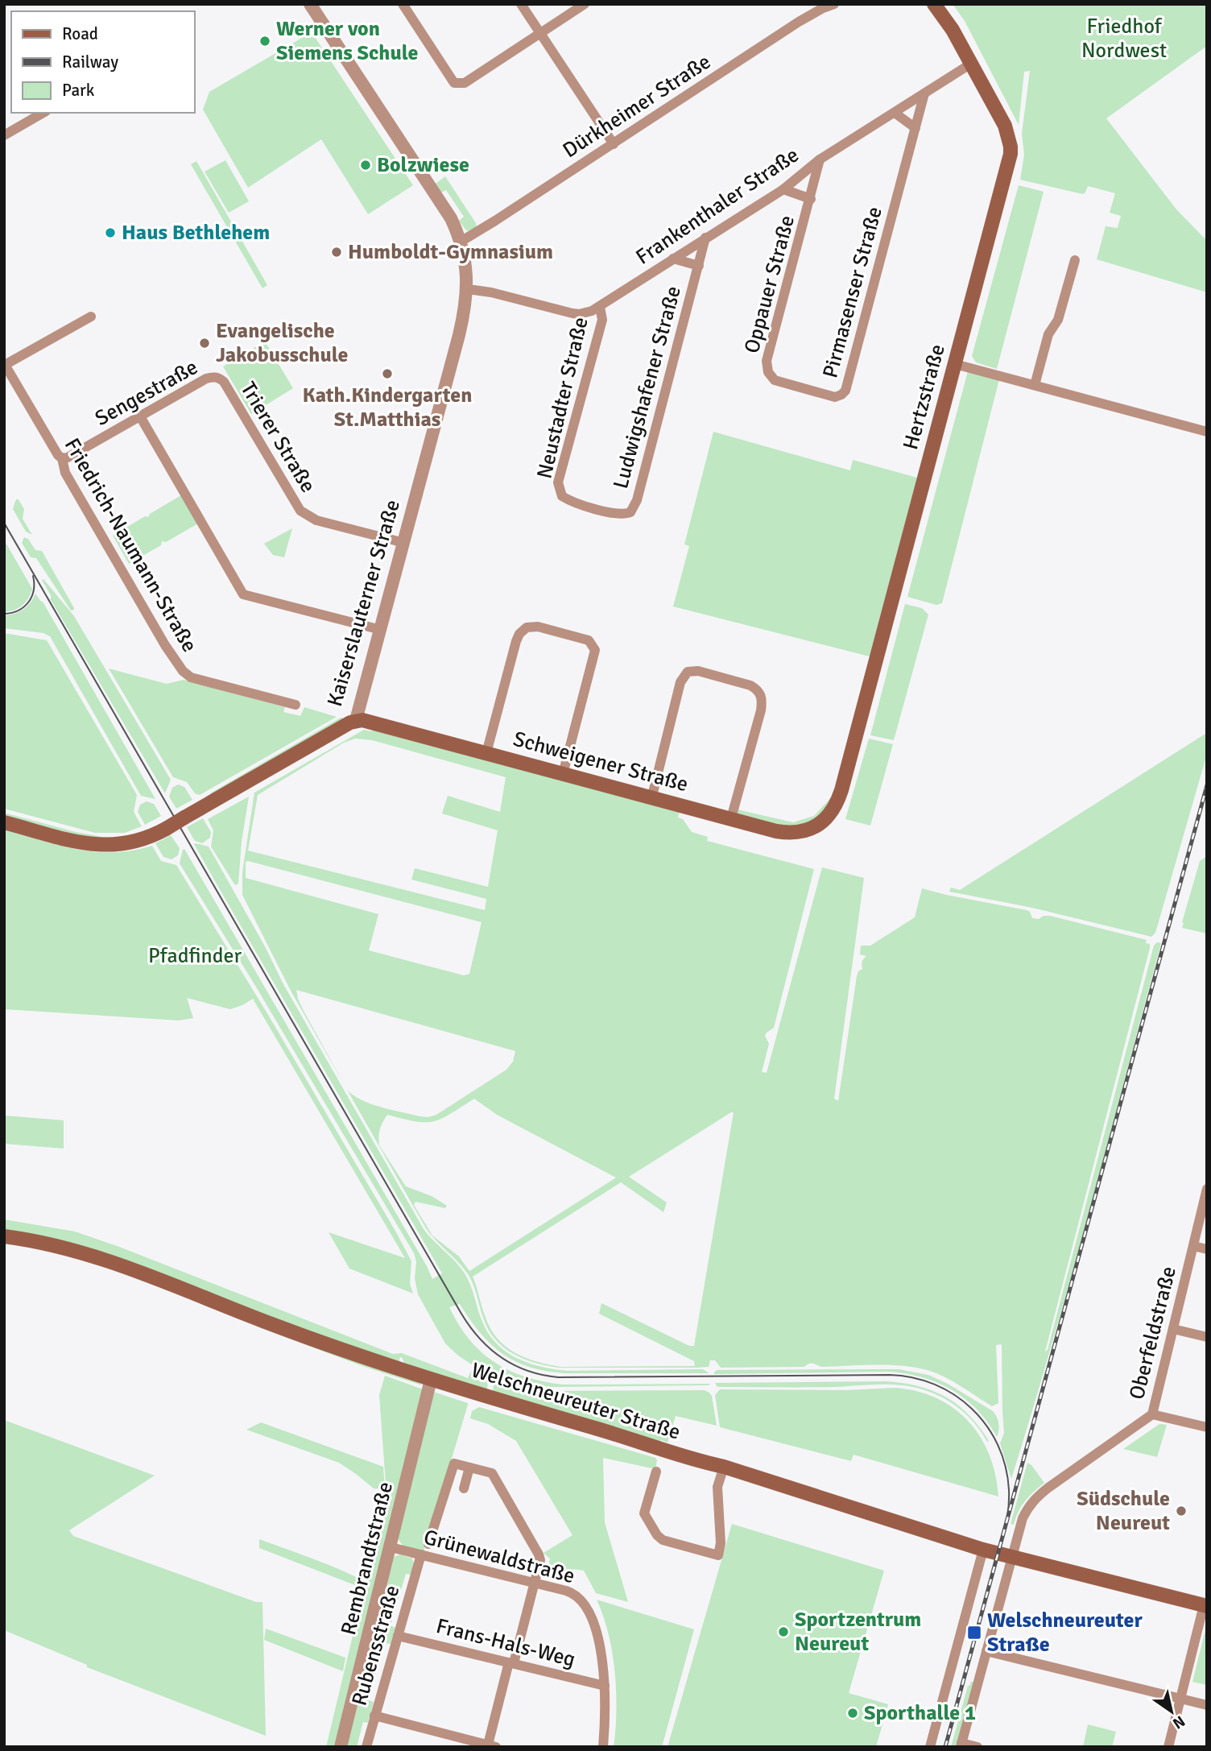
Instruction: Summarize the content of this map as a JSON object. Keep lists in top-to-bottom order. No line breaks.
{"streets":{"main road":["Hertzstraße","Kaiserslauterner Straße","Schweigener Straße","Welschneureuter Straße"],"street":["Dürkheimer Straße","Frankenthaler Straße","Oppauer Straße","Pirmasenser Straße","Ludwigshafener Straße","Sengestraße","Neustadter Straße","Trierer Straße","Friedrich-Naumann-Straße","Oberfeldstraße","Grünewaldstraße","Rembrandtstraße","Frans-Hals-Weg","Rubensstraße"]},"crossings":[["Dürkheimer Straße","Kaiserslauterner Straße"],["Frankenthaler Straße","Oppauer Straße"],["Frankenthaler Straße","Pirmasenser Straße"],["Frankenthaler Straße","Ludwigshafener Straße"],["Frankenthaler Straße","Hertzstraße"],["Frankenthaler Straße","Neustadter Straße"],["Frankenthaler Straße","Kaiserslauterner Straße"],["Oppauer Straße","Pirmasenser Straße"],["Ludwigshafener Straße","Neustadter Straße"],["Sengestraße","Trierer Straße"],["Sengestraße","Friedrich-Naumann-Straße"],["Hertzstraße","Schweigener Straße"],["Trierer Straße","Kaiserslauterner Straße"],["Kaiserslauterner Straße","Schweigener Straße"],["Oberfeldstraße","Welschneureuter Straße"],["Welschneureuter Straße","Rembrandtstraße"],["Grünewaldstraße","Rembrandtstraße"],["Grünewaldstraße","Frans-Hals-Weg"],["Grünewaldstraße","Rubensstraße"],["Frans-Hals-Weg","Rubensstraße"]],"parks":["Friedhof Nordwest","Pfadfinder"],"places":{"other":["Werner von Siemens Schule","Bolzwiese","Haus Bethlehem","Humboldt-Gymnasium","Evangelische Jakobusschule","Kath.Kindergarten St.Matthias","Südschule Neureut","Sportzentrum Neureut","Sporthalle 1"],"transit":["Welschneureuter Straße"]},"legend":["Road","Railway","Park"],"north":"bottom right"}
